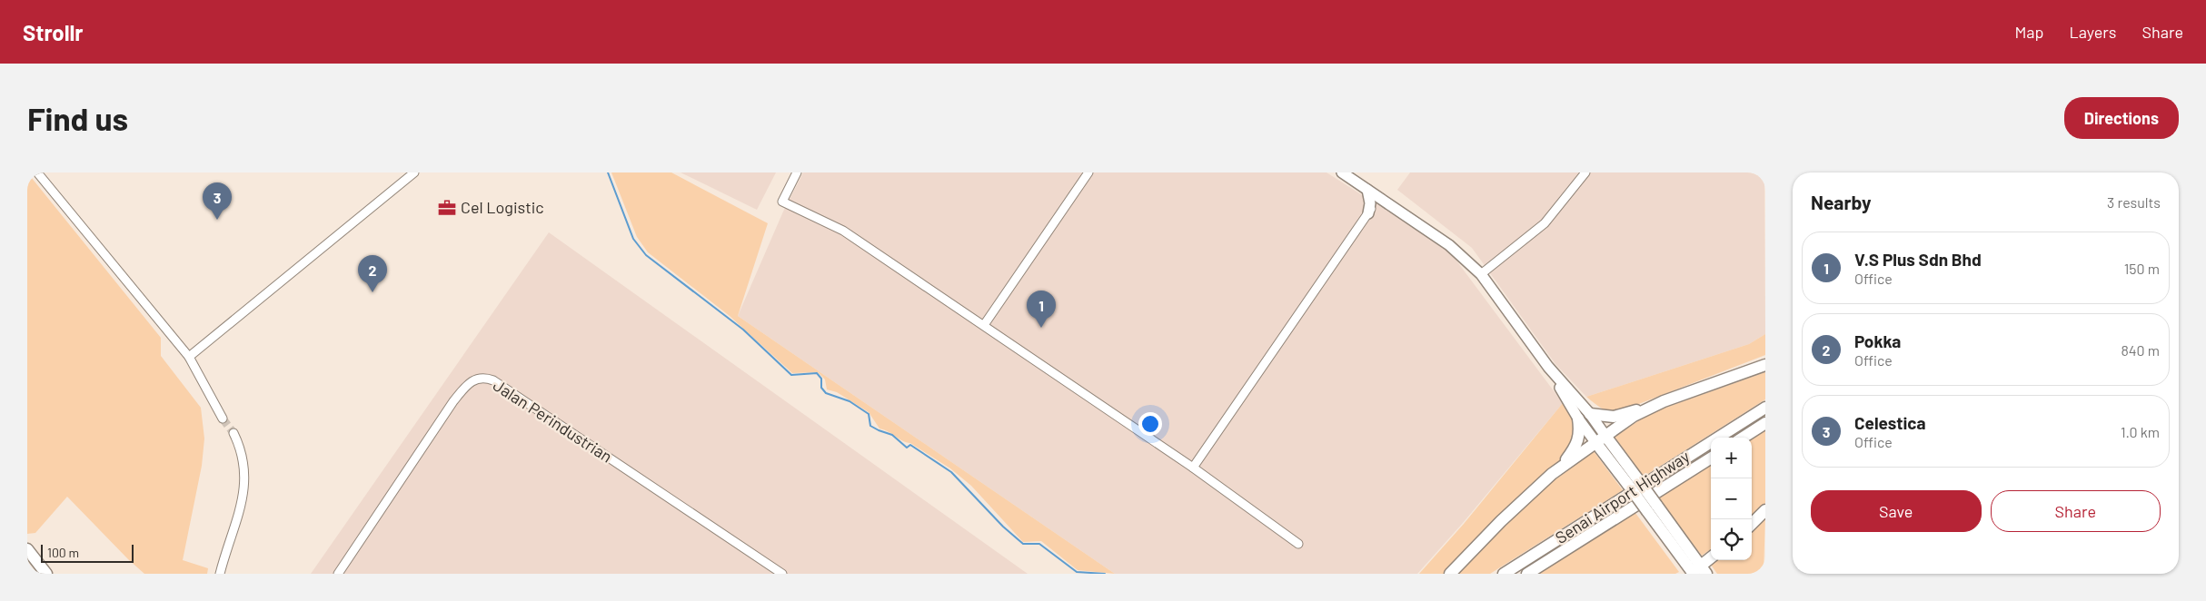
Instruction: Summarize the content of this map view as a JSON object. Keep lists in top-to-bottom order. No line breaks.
{"streets":{"highway":["Senai Airport Highway"],"street":["Jalan Perindustrian"]},"places":{"office":["Cel Logistic"]},"scale_bar":"100 m","page":{"header":"Strollr","nav":["Map","Layers","Share"],"buttons":["Directions",["Save","Share"]],"title":"Find us","heading":["Nearby","3 results"],"pins":["3","2","1"],"list":[{"mark":"1","name":"V.S Plus Sdn Bhd","note":"Office","value":"150 m"},{"mark":"2","name":"Pokka","note":"Office","value":"840 m"},{"mark":"3","name":"Celestica","note":"Office","value":"1.0 km"}],"map_buttons":["+","−"],"scale":"100 m"}}
